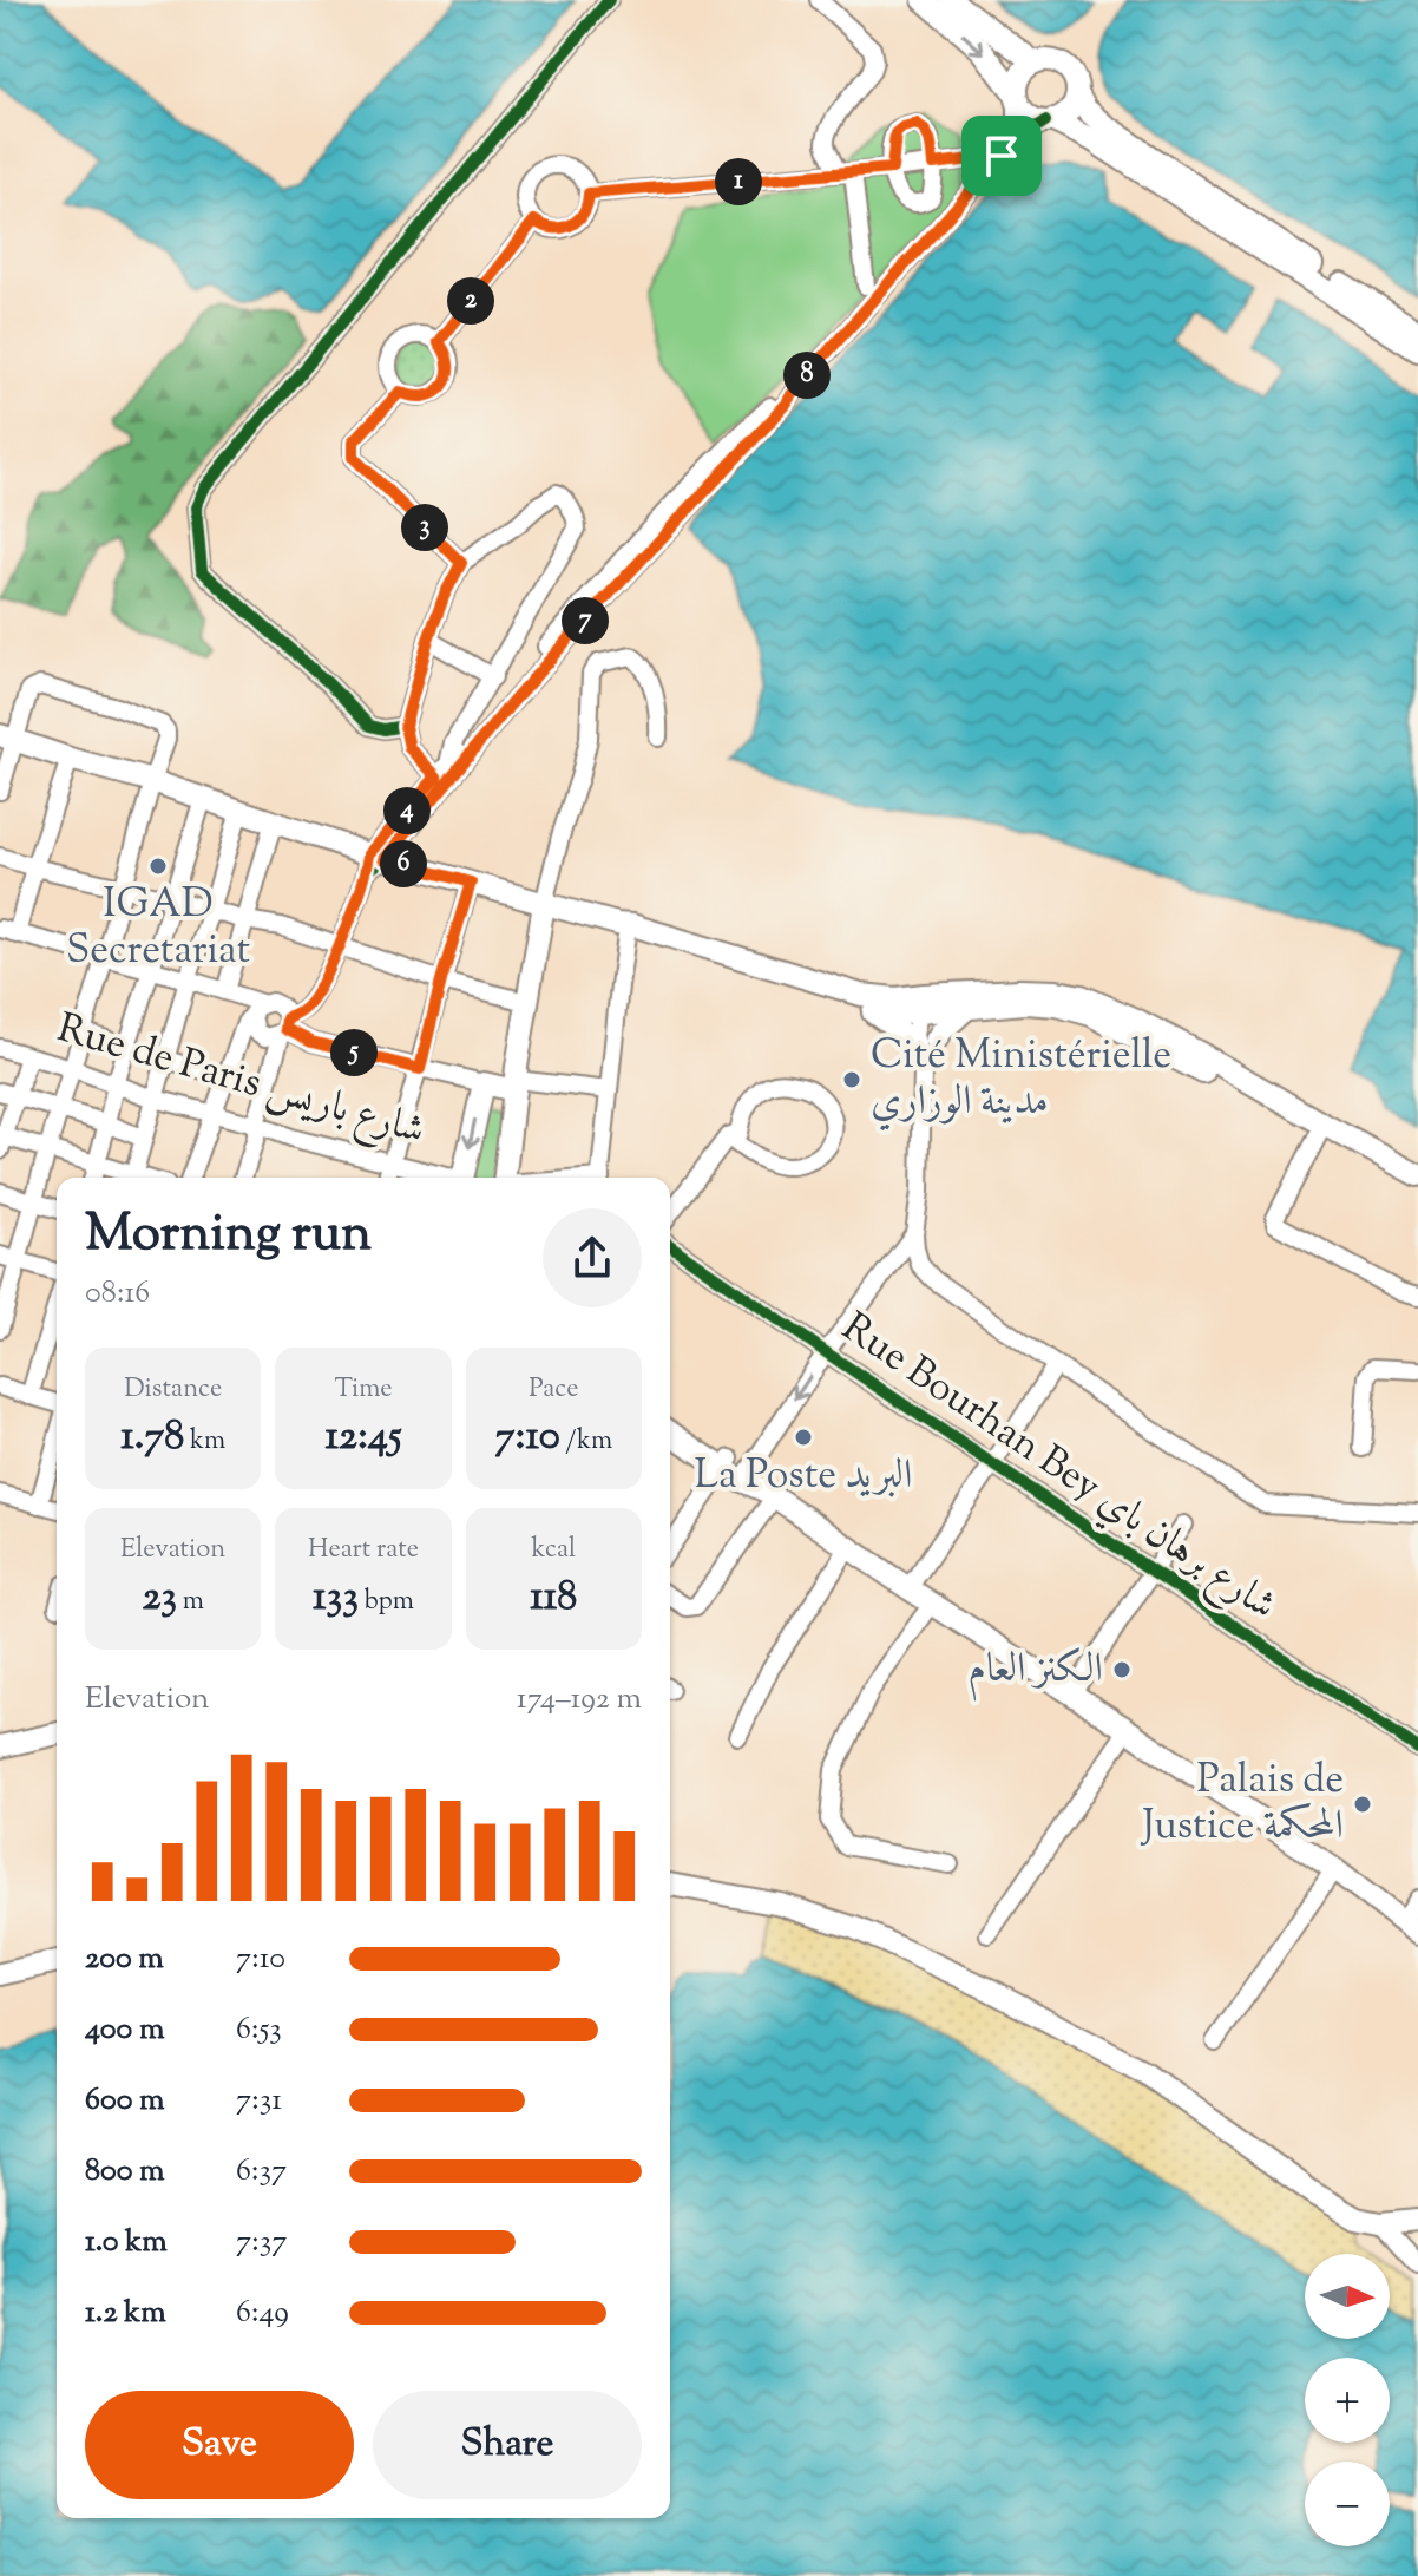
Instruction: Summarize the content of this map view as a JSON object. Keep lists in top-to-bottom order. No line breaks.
{"streets":{"street":["Rue de Paris شارع باريس","Rue Bourhan Bey شارع برهان باي"]},"places":["IGAD Secretariat","Cité Ministérielle مدينة الوزاري","La Poste البريد","الكنز العام","Palais de Justice المحكمة"],"north":"right","page":{"pins":["1","2","8","3","7","4","6","5"],"heading":["Morning run","08:16"],"stats":[["Distance","1.78 km"],["Time","12:45"],["Pace","7:10 /km"],["Elevation","23 m"],["Heart rate","133 bpm"],["kcal","118"]],"chart":["Elevation","174–192 m"],"list":[{"name":"200 m","note":"7:10"},{"name":"400 m","note":"6:53"},{"name":"600 m","note":"7:31"},{"name":"800 m","note":"6:37"},{"name":"1.0 km","note":"7:37"},{"name":"1.2 km","note":"6:49"}],"map_buttons":["+","−"],"buttons":["Save","Share"]}}
